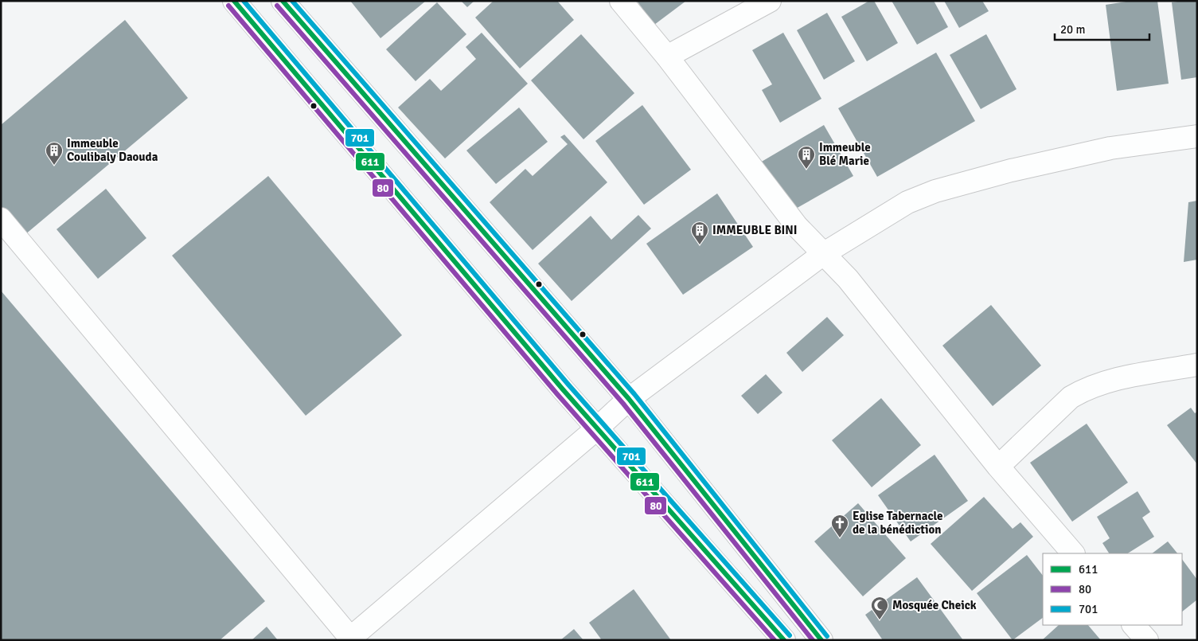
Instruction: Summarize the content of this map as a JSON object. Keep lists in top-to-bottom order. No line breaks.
{"places":{"building":["Immeuble Coulibaly Daouda","Immeuble Blé Marie","IMMEUBLE BINI"],"church":["Eglise Tabernacle de la bénédiction"],"mosque":["Mosquée Cheick"]},"lines":["transit line 611","transit line 701","transit line 80"],"legend":["611","80","701"],"scale_bar":"20 m"}
